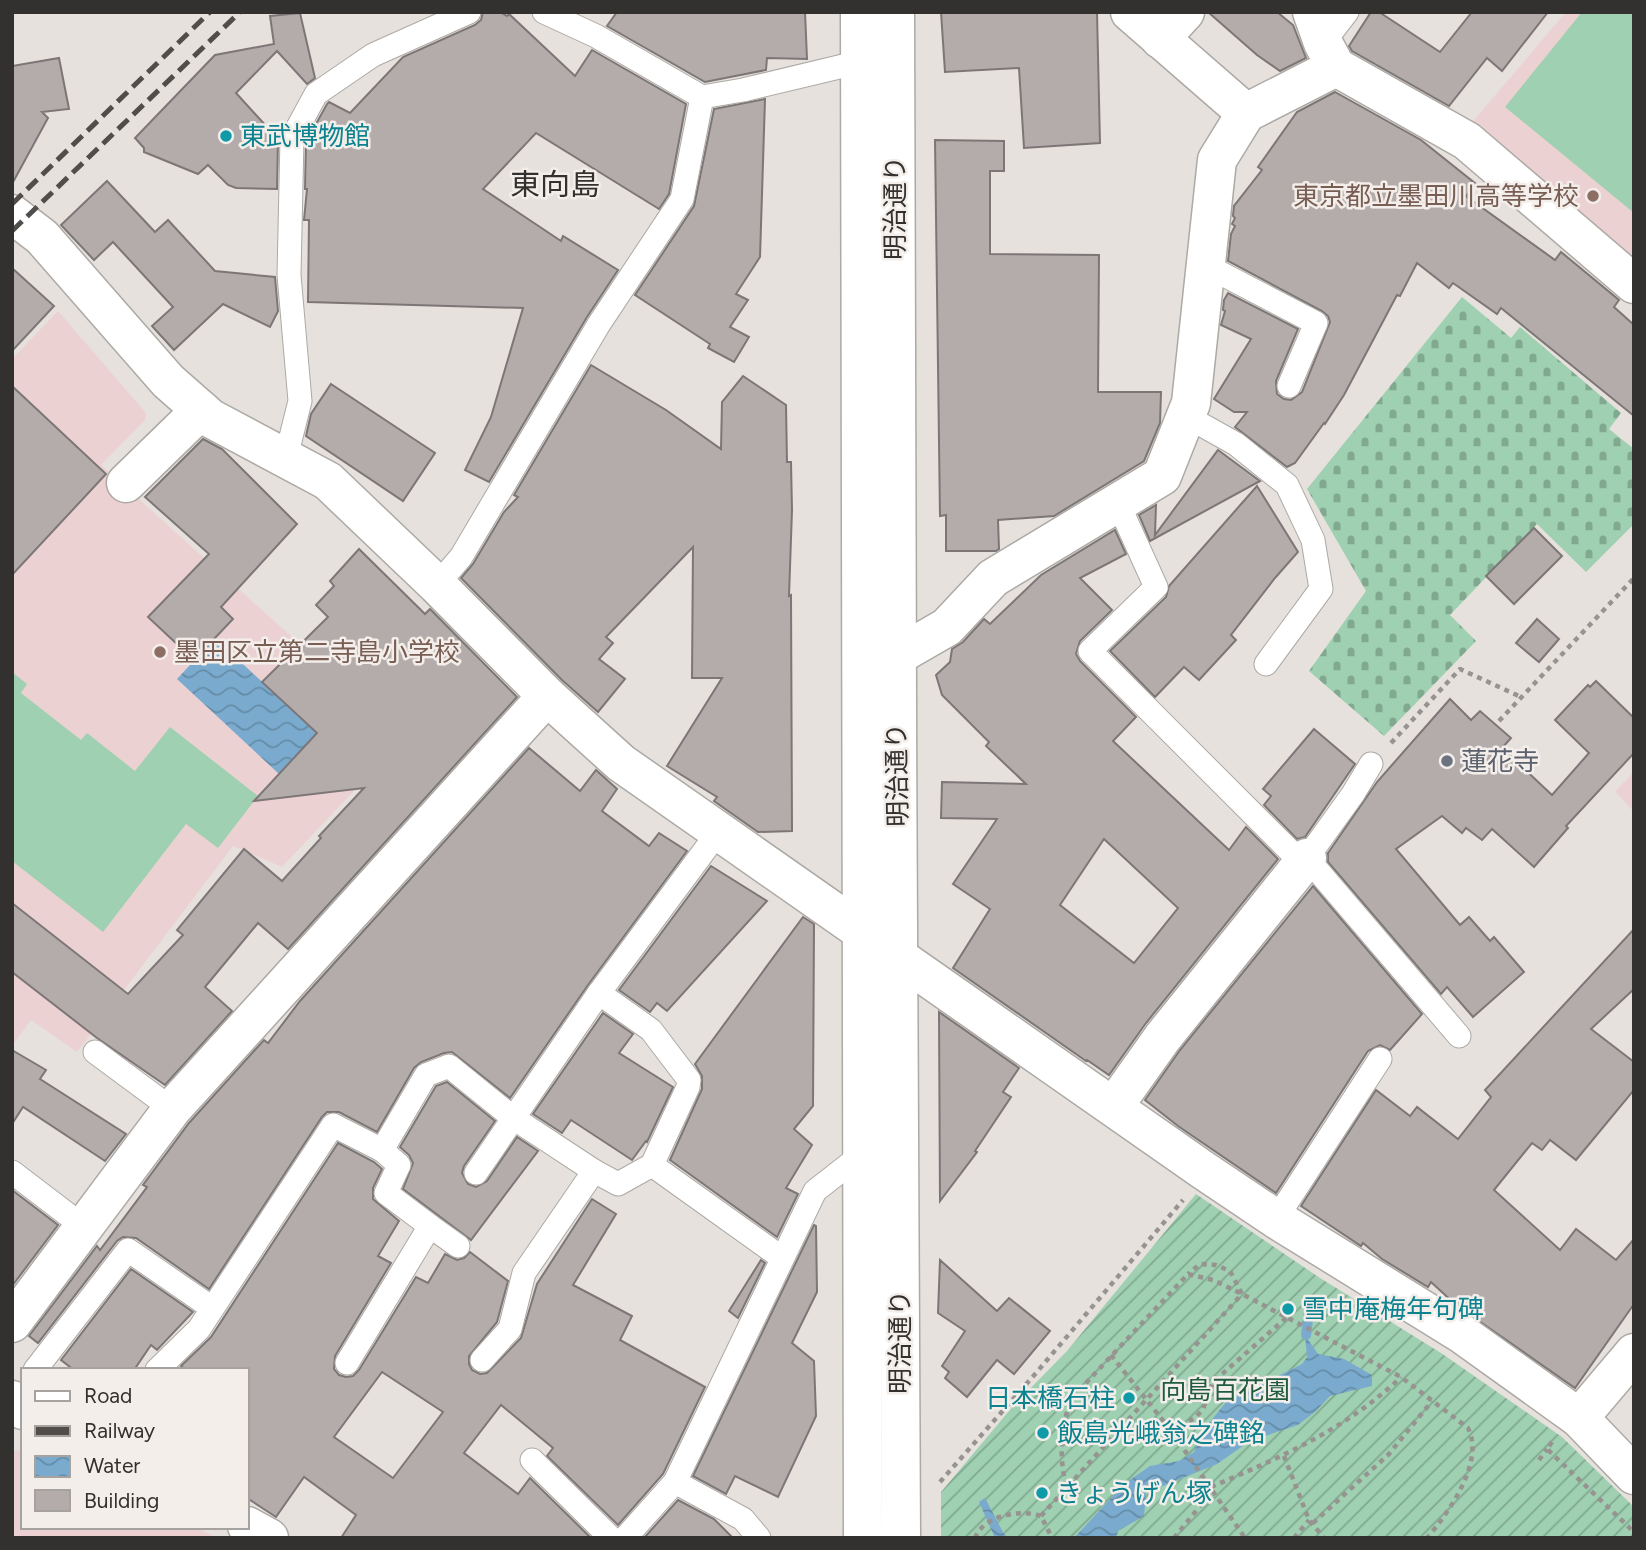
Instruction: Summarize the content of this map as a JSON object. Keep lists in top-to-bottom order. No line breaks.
{"streets":{"street":["明治通り"]},"districts":["東向島"],"parks":["向島百花園"],"places":["東武博物館","東京都立墨田川高等学校","墨田区立第二寺島小学校","蓮花寺","雪中庵梅年句碑","日本橋石柱","飯島光峨翁之碑銘","きょうげん塚"],"legend":["Road","Railway","Water","Building"]}
